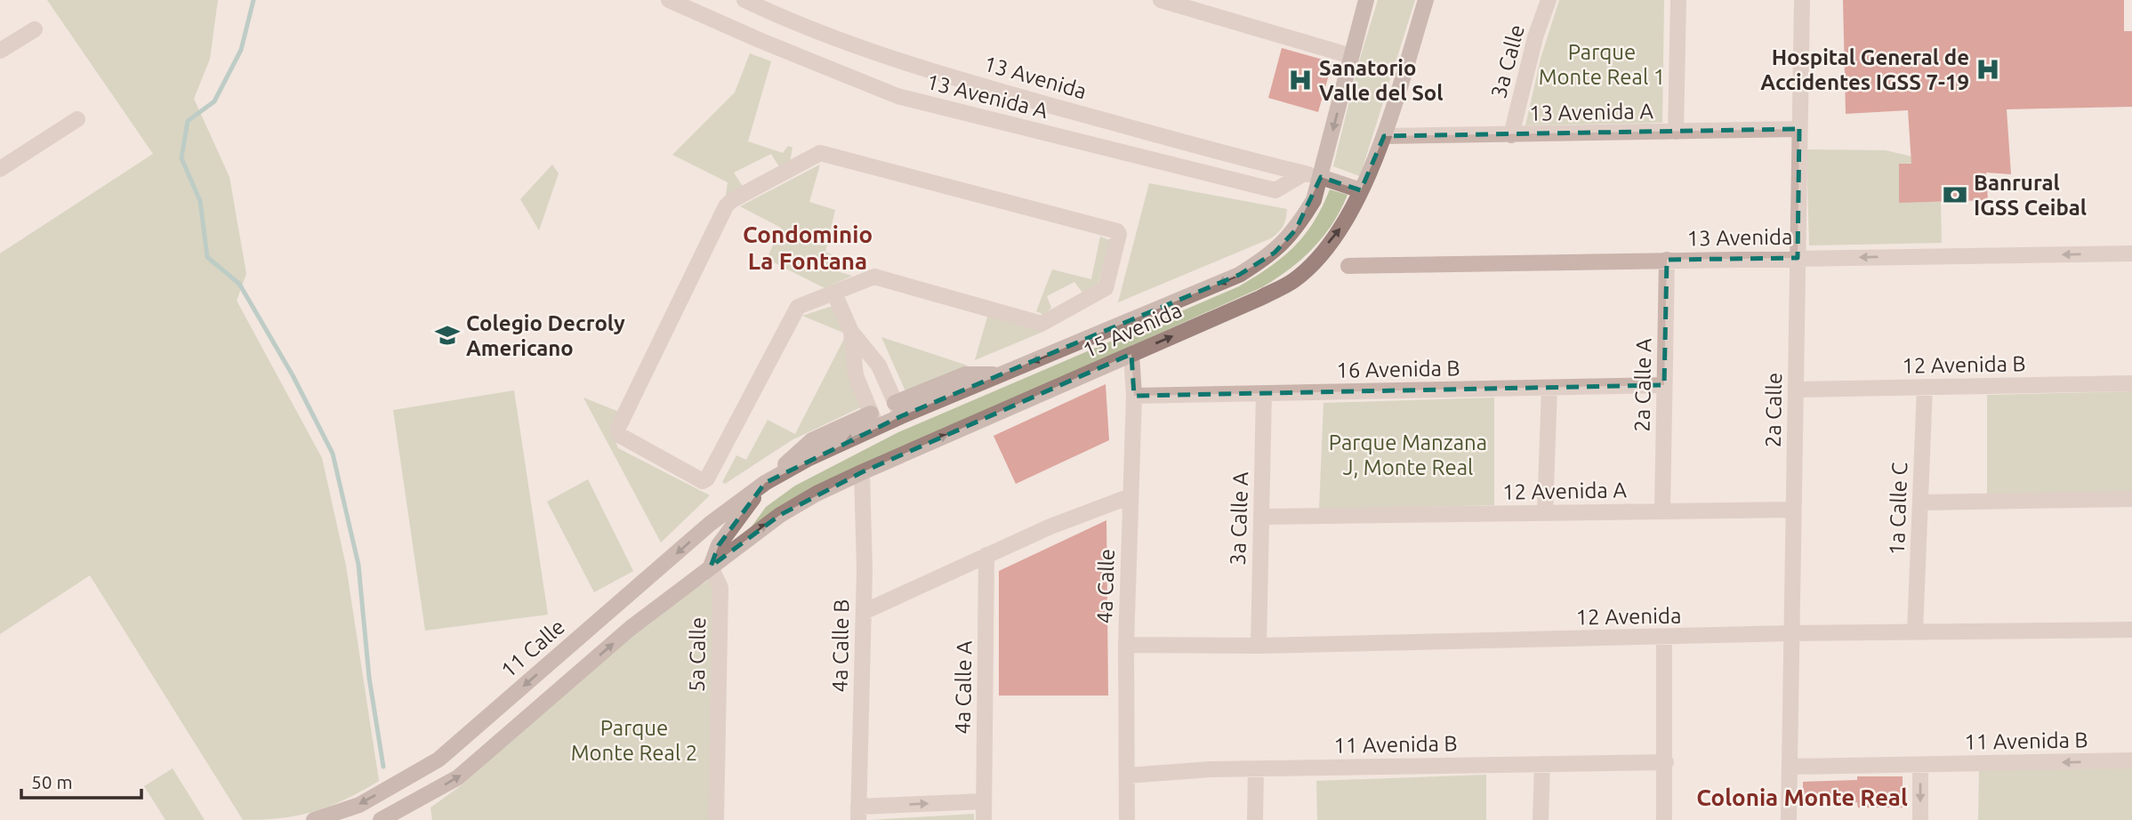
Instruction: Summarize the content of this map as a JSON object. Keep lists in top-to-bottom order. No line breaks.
{"streets":{"main road":["15 Avenida","11 Calle"],"street":["3a Calle","13 Avenida","13 Avenida A","12 Avenida B","16 Avenida B","2a Calle A","2a Calle","12 Avenida A","1a Calle C","3a Calle A","4a Calle","12 Avenida","4a Calle B","5a Calle","4a Calle A","11 Avenida B"]},"crossings":[["3a Calle","13 Avenida A"],["13 Avenida","13 Avenida A"],["13 Avenida","15 Avenida"],["13 Avenida","2a Calle A"],["13 Avenida","2a Calle"],["13 Avenida A","15 Avenida"],["13 Avenida A","2a Calle"],["15 Avenida","4a Calle"],["15 Avenida","4a Calle B"],["15 Avenida","11 Calle"],["15 Avenida","5a Calle"],["12 Avenida B","2a Calle"],["12 Avenida B","1a Calle C"],["16 Avenida B","2a Calle A"],["16 Avenida B","3a Calle A"],["16 Avenida B","4a Calle"],["2a Calle A","12 Avenida A"],["2a Calle","12 Avenida A"],["2a Calle","12 Avenida"],["2a Calle","11 Avenida B"],["12 Avenida A","3a Calle A"],["1a Calle C","12 Avenida"],["3a Calle A","12 Avenida"],["4a Calle","12 Avenida"],["4a Calle","11 Avenida B"]],"districts":["Condominio La Fontana","Colonia Monte Real"],"parks":["Parque Monte Real 1","Parque Manzana J, Monte Real","Parque Monte Real 2"],"places":{"hospital":["Hospital General de Accidentes IGSS 7-19","Sanatorio Valle del Sol"],"bank":["Banrural IGSS Ceibal"],"school or university":["Colegio Decroly Americano"]},"scale_bar":"50 m"}
